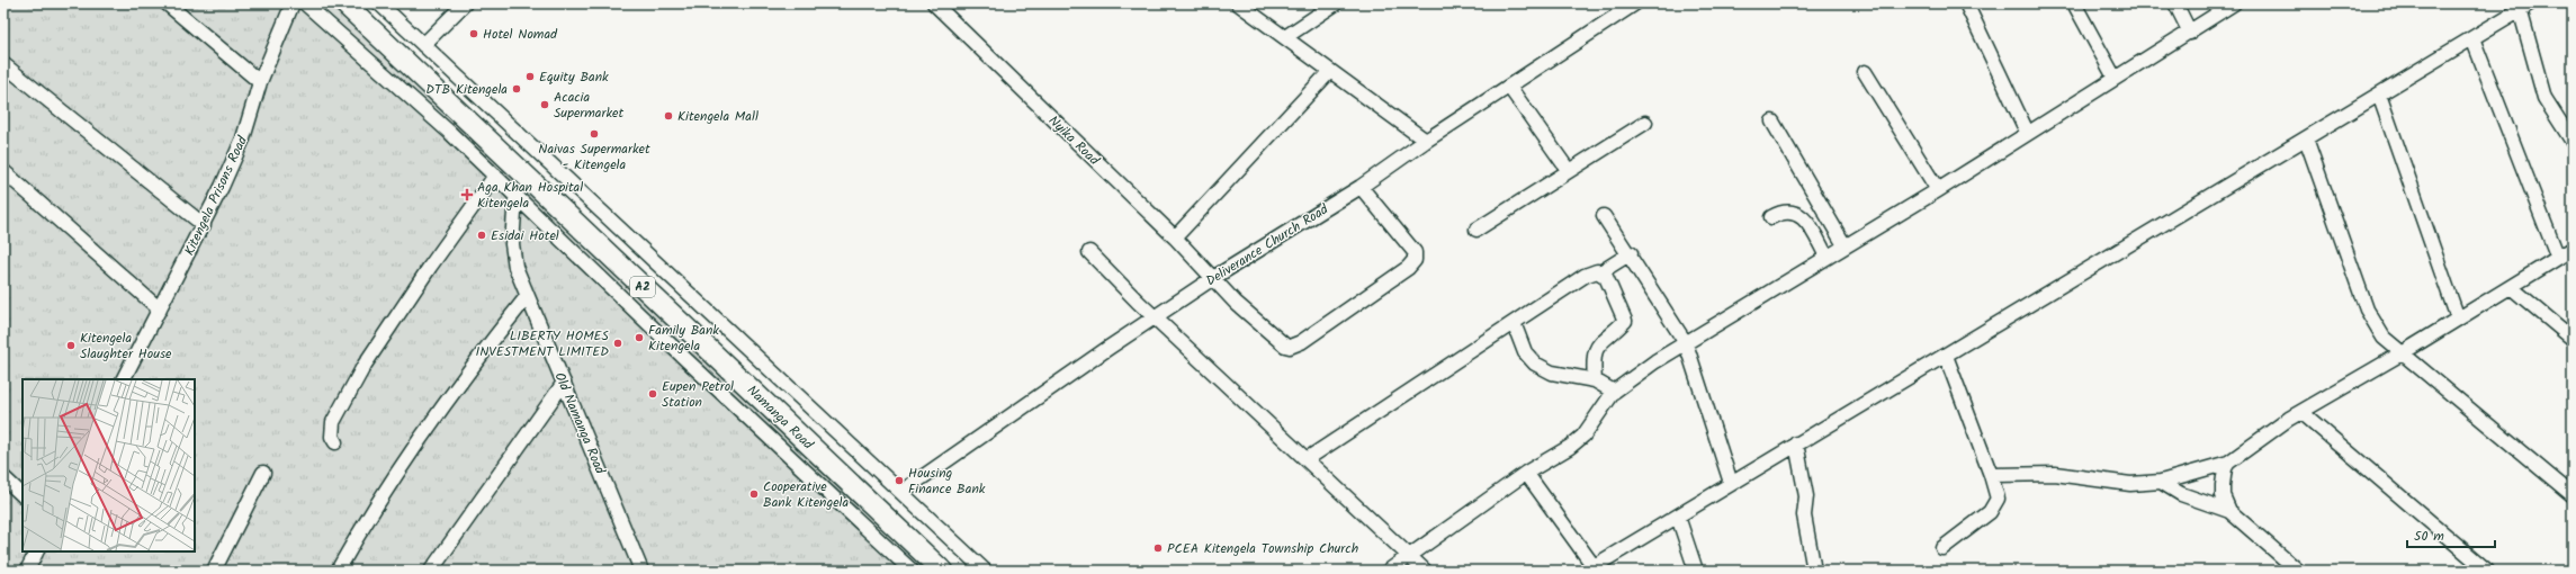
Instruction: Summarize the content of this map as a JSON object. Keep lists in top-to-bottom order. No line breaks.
{"streets":{"highway":["A2","Namanga Road"],"street":["Nyika Road","Kitengela Prisons Road","Deliverance Church Road","Old Namanga Road"]},"crossings":[["Nyika Road","Deliverance Church Road"]],"places":{"other":["Hotel Nomad","Equity Bank","DTB Kitengela","Acacia Supermarket","Kitengela Mall","Naivas Supermarket - Kitengela","Esidai Hotel","Family Bank Kitengela","LIBERTY HOMES INVESTMENT LIMITED","Kitengela Slaughter House","Eupen Petrol Station","Housing Finance Bank","Cooperative Bank Kitengela","PCEA Kitengela Township Church"],"health":["Aga Khan Hospital Kitengela"]},"scale_bar":"50 m"}
